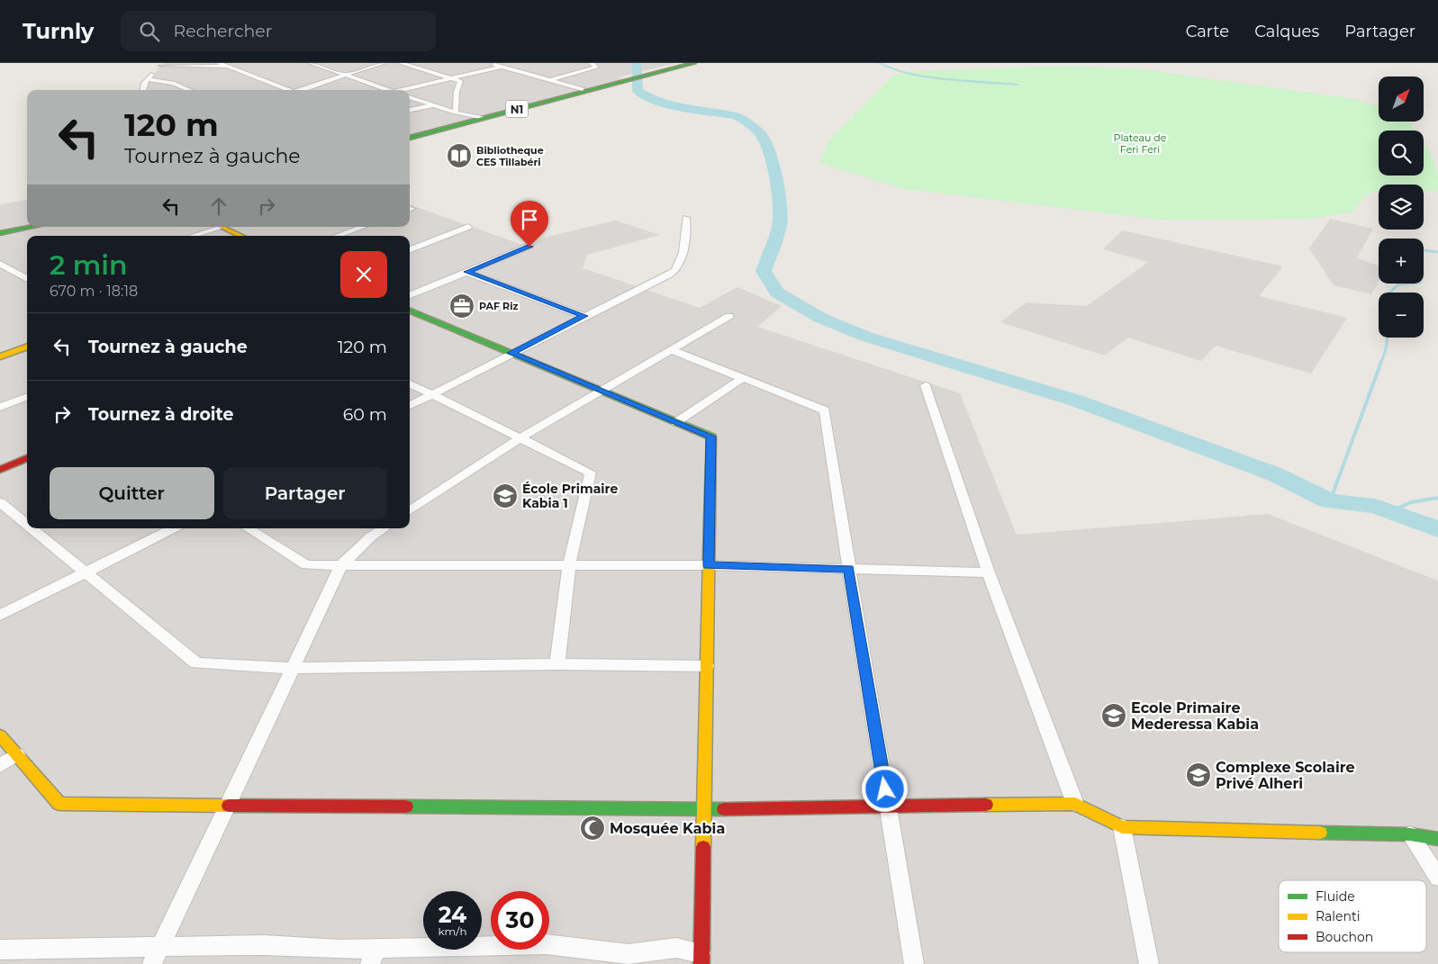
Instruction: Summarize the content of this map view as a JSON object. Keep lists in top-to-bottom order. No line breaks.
{"streets":{"street":["N1"]},"parks":["Plateau de Feri Feri"],"places":{"library":["Bibliotheque CES Tillabéri"],"office":["PAF Riz"],"school or university":["École Primaire Kabia 1","Ecole Primaire Mederessa Kabia","Complexe Scolaire Privé Alheri"],"mosque":["Mosquée Kabia"]},"legend":["Fluide","Ralenti","Bouchon"],"north":"top right","page":{"header":"Turnly","search":"Rechercher","nav":["Carte","Calques","Partager"],"map_buttons":["+","−"],"turn":["120 m","Tournez à gauche"],"heading":["2 min","670 m · 18:18"],"list":[{"name":"Tournez à gauche","value":"120 m"},{"name":"Tournez à droite","value":"60 m"}],"buttons":["Quitter","Partager"],"speed":"24 km/h","limit":"30"}}
